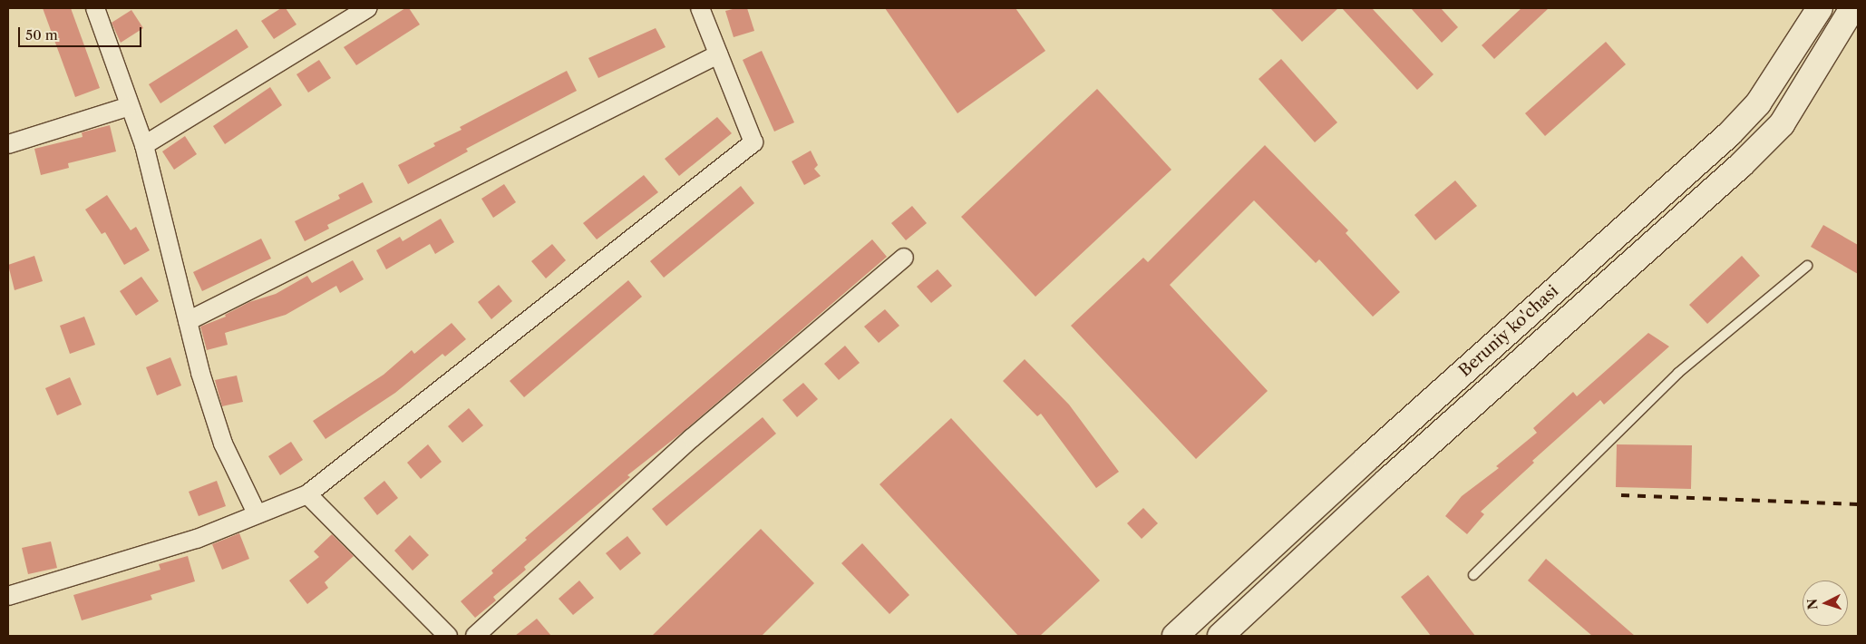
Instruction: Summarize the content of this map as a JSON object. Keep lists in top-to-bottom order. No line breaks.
{"streets":{"main road":["Beruniy ko'chasi"]},"scale_bar":"50 m","north":"left"}
